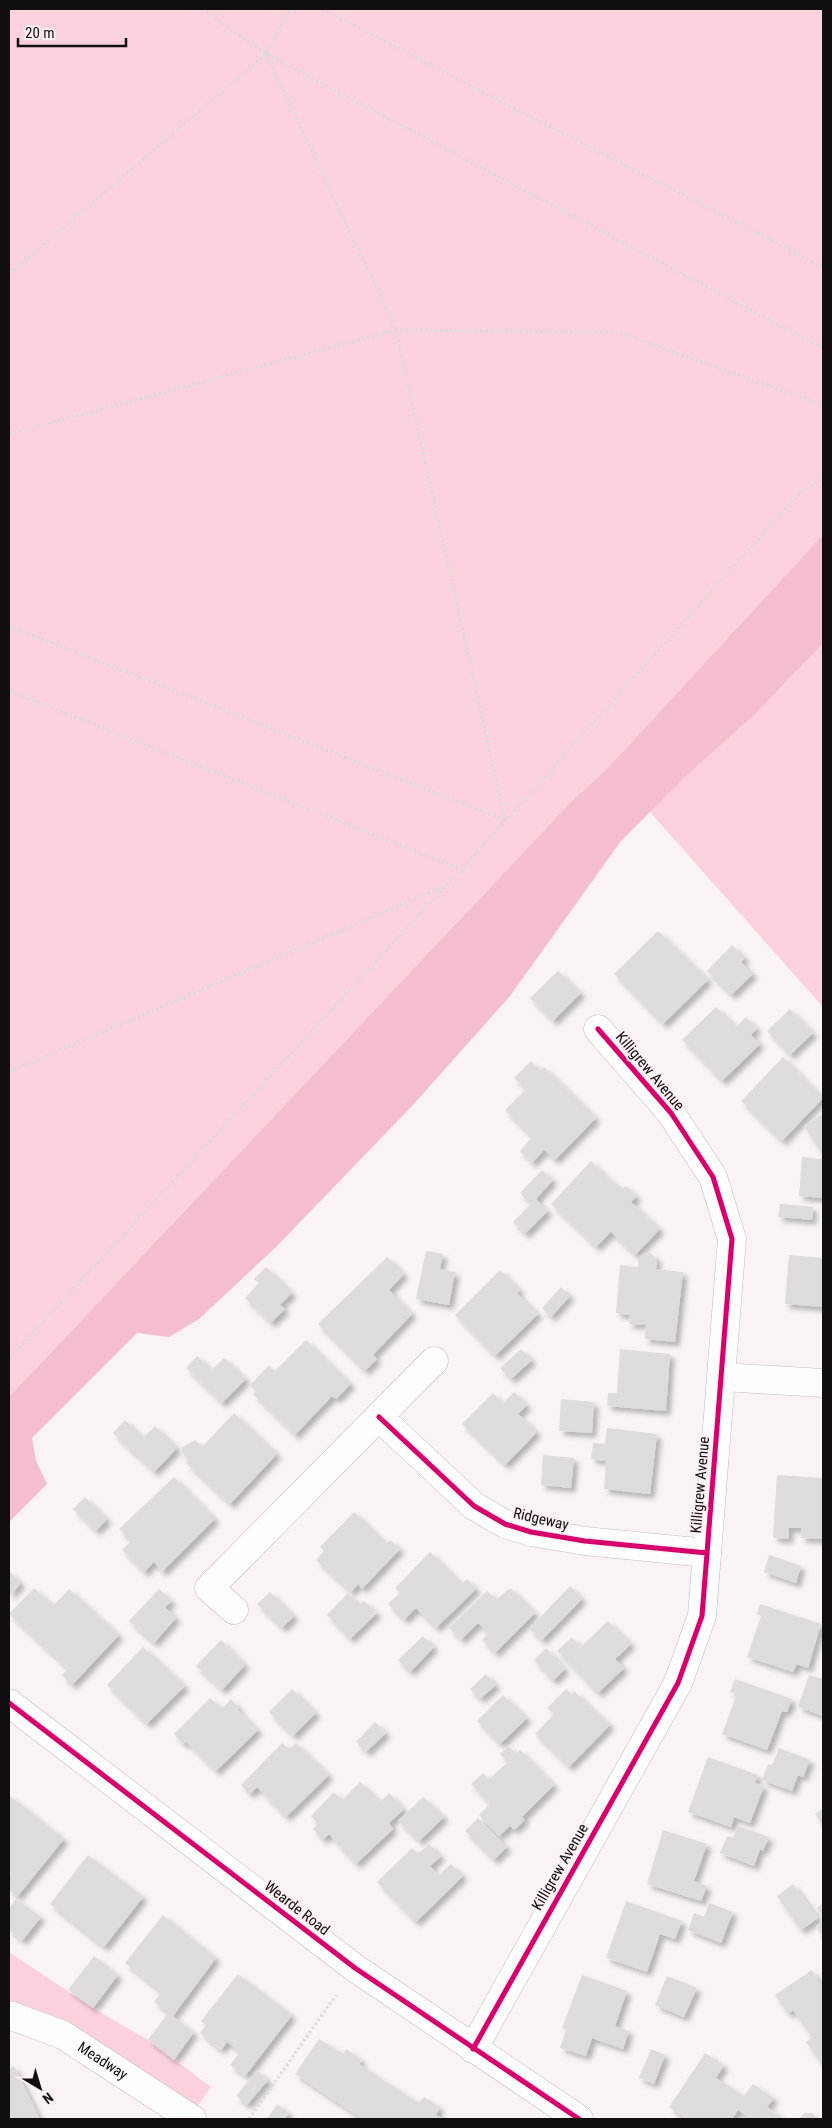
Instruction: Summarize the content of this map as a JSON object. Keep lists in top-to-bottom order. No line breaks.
{"streets":{"street":["Killigrew Avenue","Ridgeway","Wearde Road","Meadway"]},"crossings":[["Killigrew Avenue","Ridgeway"],["Killigrew Avenue","Wearde Road"]],"scale_bar":"20 m","north":"bottom right"}
